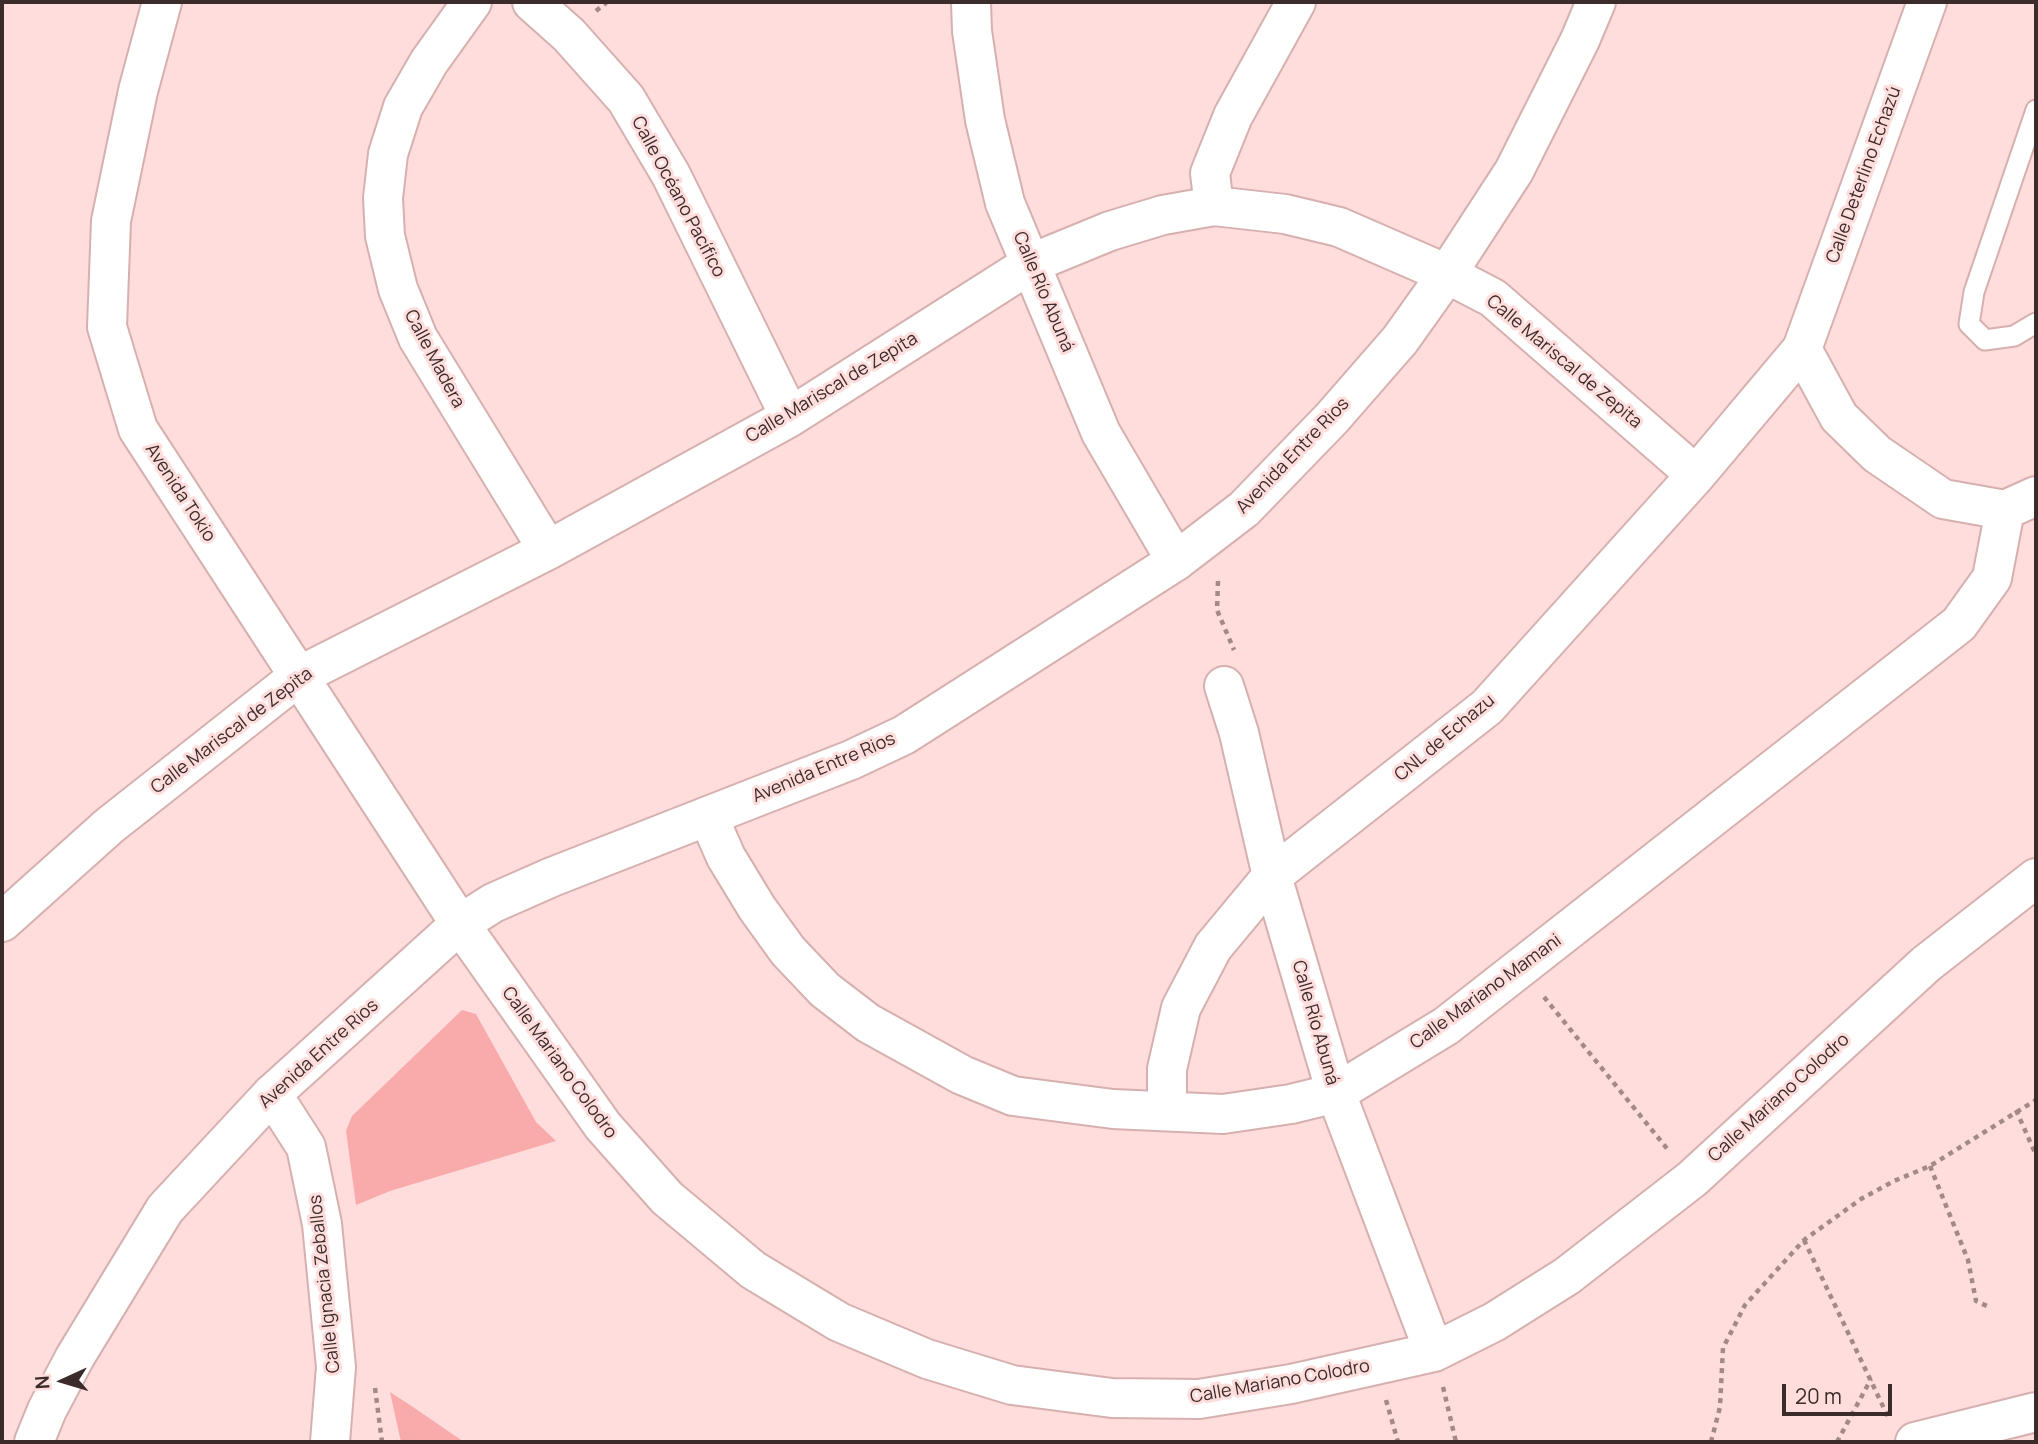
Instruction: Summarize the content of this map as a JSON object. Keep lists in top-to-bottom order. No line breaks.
{"streets":{"street":["Calle Deterlino Echazú","Calle Océano Pacífico","Calle Río Abuná","Calle Madera","Calle Mariscal de Zepita","Avenida Entre Rios","Avenida Tokio","CNL de Echazu","Calle Mariano Mamani","Calle Mariano Colodro","Calle Ignacia Zeballos"]},"crossings":[["Calle Deterlino Echazú","CNL de Echazu"],["Calle Deterlino Echazú","Calle Mariano Mamani"],["Calle Océano Pacífico","Calle Mariscal de Zepita"],["Calle Río Abuná","Calle Mariscal de Zepita"],["Calle Río Abuná","Avenida Entre Rios"],["Calle Río Abuná","CNL de Echazu"],["Calle Río Abuná","Calle Mariano Mamani"],["Calle Río Abuná","Calle Mariano Colodro"],["Calle Madera","Calle Mariscal de Zepita"],["Calle Mariscal de Zepita","Avenida Entre Rios"],["Calle Mariscal de Zepita","Avenida Tokio"],["Calle Mariscal de Zepita","CNL de Echazu"],["Avenida Entre Rios","Avenida Tokio"],["Avenida Entre Rios","Calle Mariano Mamani"],["Avenida Entre Rios","Calle Mariano Colodro"],["Avenida Entre Rios","Calle Ignacia Zeballos"],["Avenida Tokio","Calle Mariano Colodro"],["CNL de Echazu","Calle Mariano Mamani"]],"scale_bar":"20 m","north":"left"}
